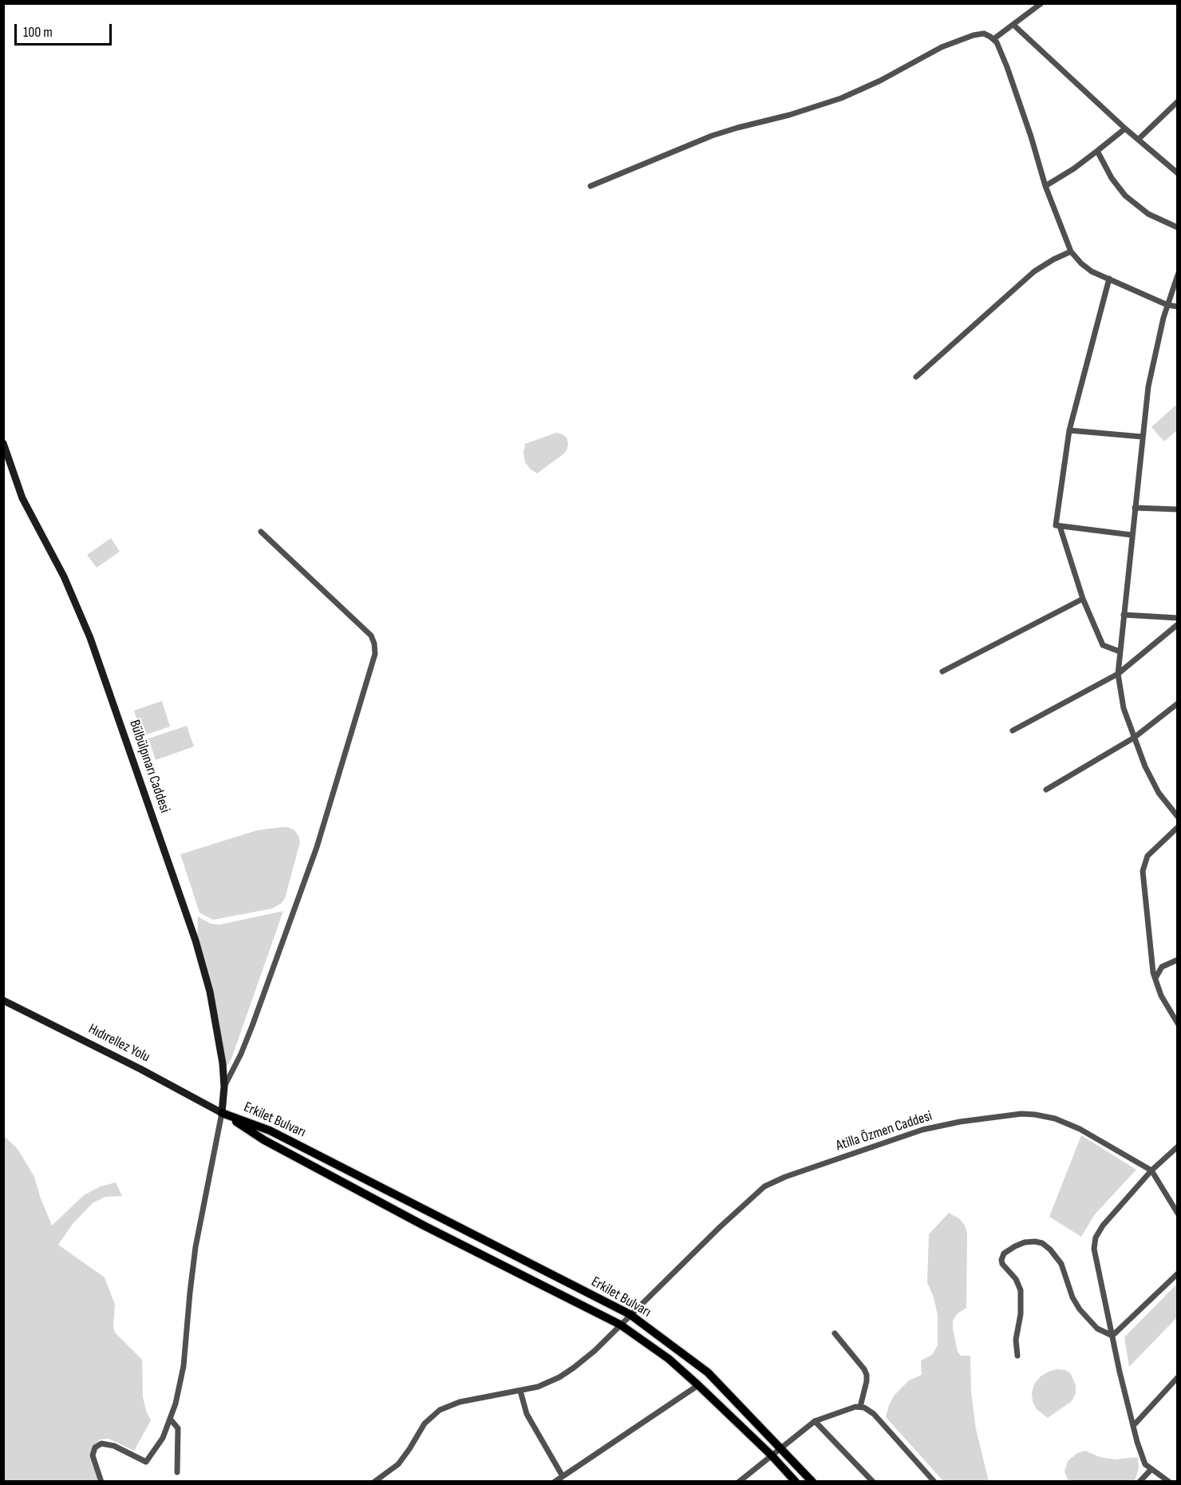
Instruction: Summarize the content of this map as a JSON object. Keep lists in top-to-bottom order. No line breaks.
{"streets":{"main road":["Erkilet Bulvarı"],"street":["Bülbülpınarı Caddesi","Hıdırellez Yolu","Atilla Özmen Caddesi"]},"crossings":[["Bülbülpınarı Caddesi","Hıdırellez Yolu"],["Bülbülpınarı Caddesi","Erkilet Bulvarı"],["Hıdırellez Yolu","Erkilet Bulvarı"],["Erkilet Bulvarı","Atilla Özmen Caddesi"]],"scale_bar":"100 m"}
